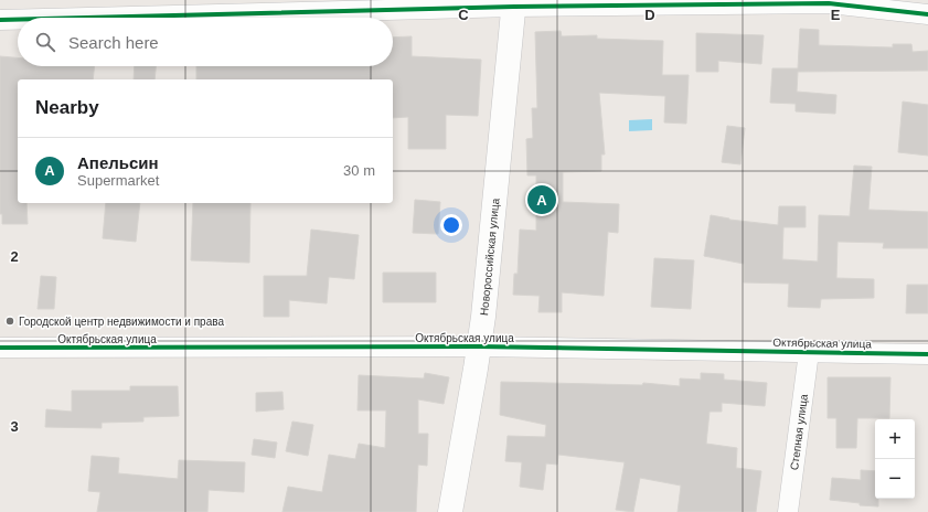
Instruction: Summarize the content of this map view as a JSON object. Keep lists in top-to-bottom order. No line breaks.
{"streets":{"street":["Новороссийская улица","Октябрьская улица","Степная улица"]},"crossings":[["Новороссийская улица","Октябрьская улица"],["Октябрьская улица","Степная улица"]],"places":["Городской центр недвижимости и права"],"page":{"search":"Search here","heading":"Nearby","list":[{"mark":"A","name":"Апельсин","note":"Supermarket","value":"30 m"}],"pins":"A","map_buttons":["+","−"]},"grid":{"columns":["C","D","E"],"rows":["2","3"]}}
